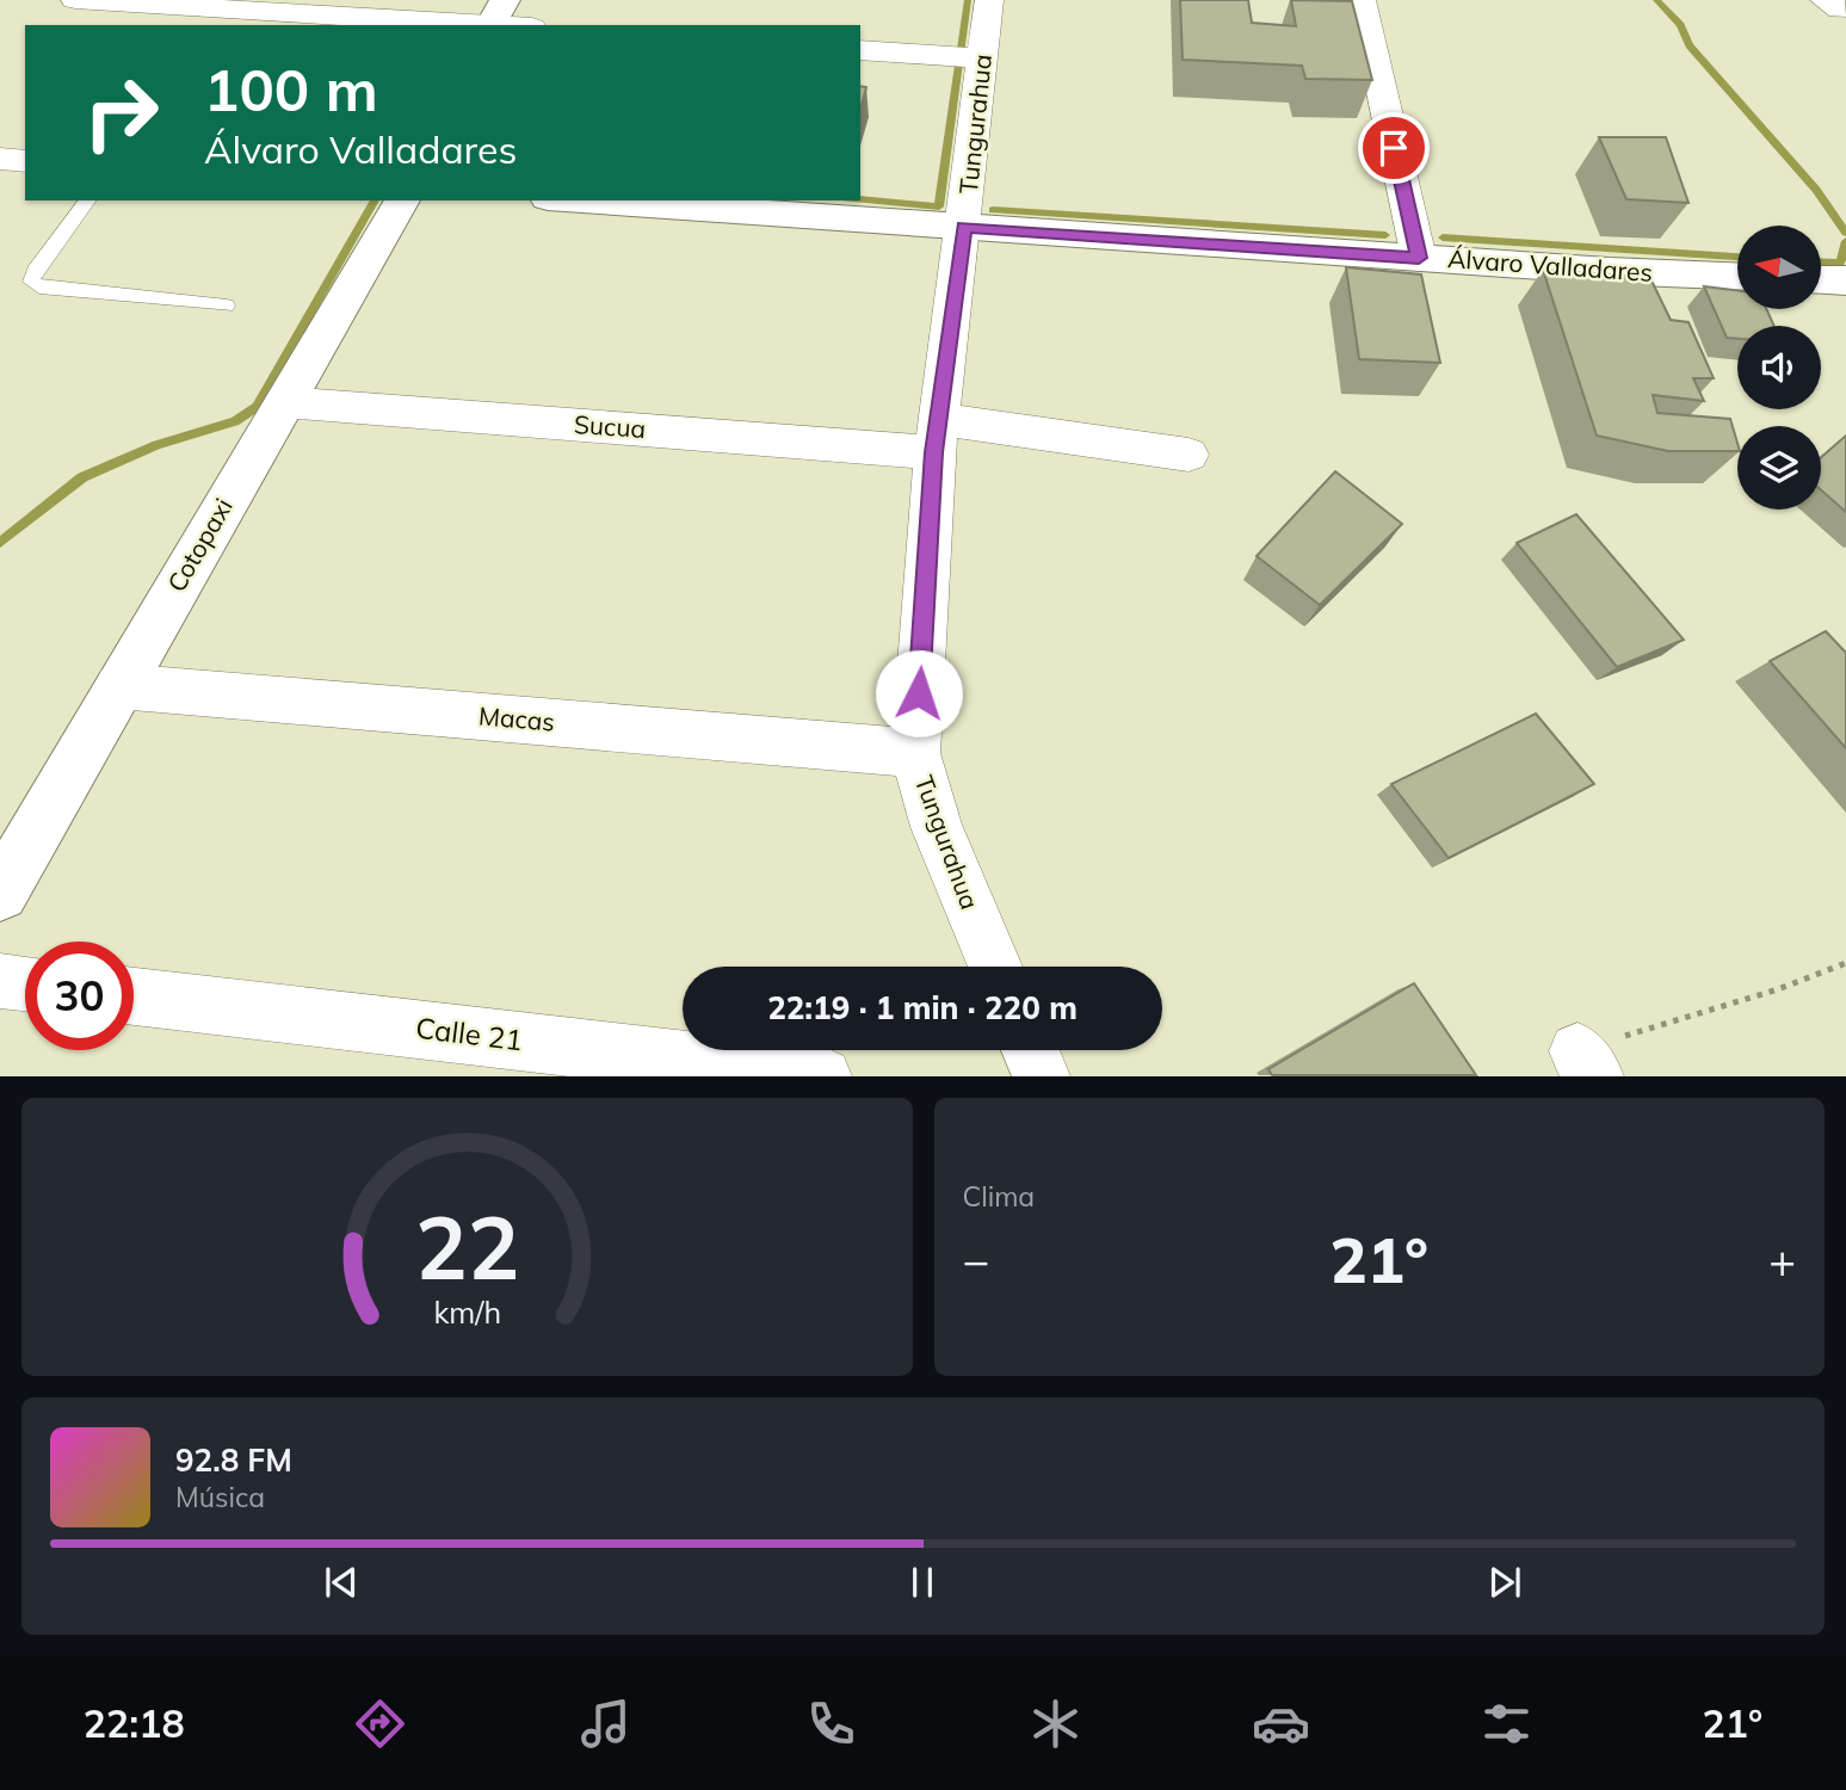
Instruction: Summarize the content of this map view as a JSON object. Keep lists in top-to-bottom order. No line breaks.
{"streets":{"street":["Tungurahua","Álvaro Valladares","Sucua","Cotopaxi","Macas","Calle 21"]},"crossings":[["Tungurahua","Álvaro Valladares"],["Tungurahua","Sucua"],["Tungurahua","Macas"],["Sucua","Cotopaxi"],["Cotopaxi","Macas"]],"north":"left","page":{"turn":["100 m","Álvaro Valladares"],"limit":"30","trip":"22:19 · 1 min · 220 m","tile":"Clima","heat":["−","21°","+"],"song":["92.8 FM","Música"],"tabs":["22:18","21°"],"gauge":["22","km/h"]}}
